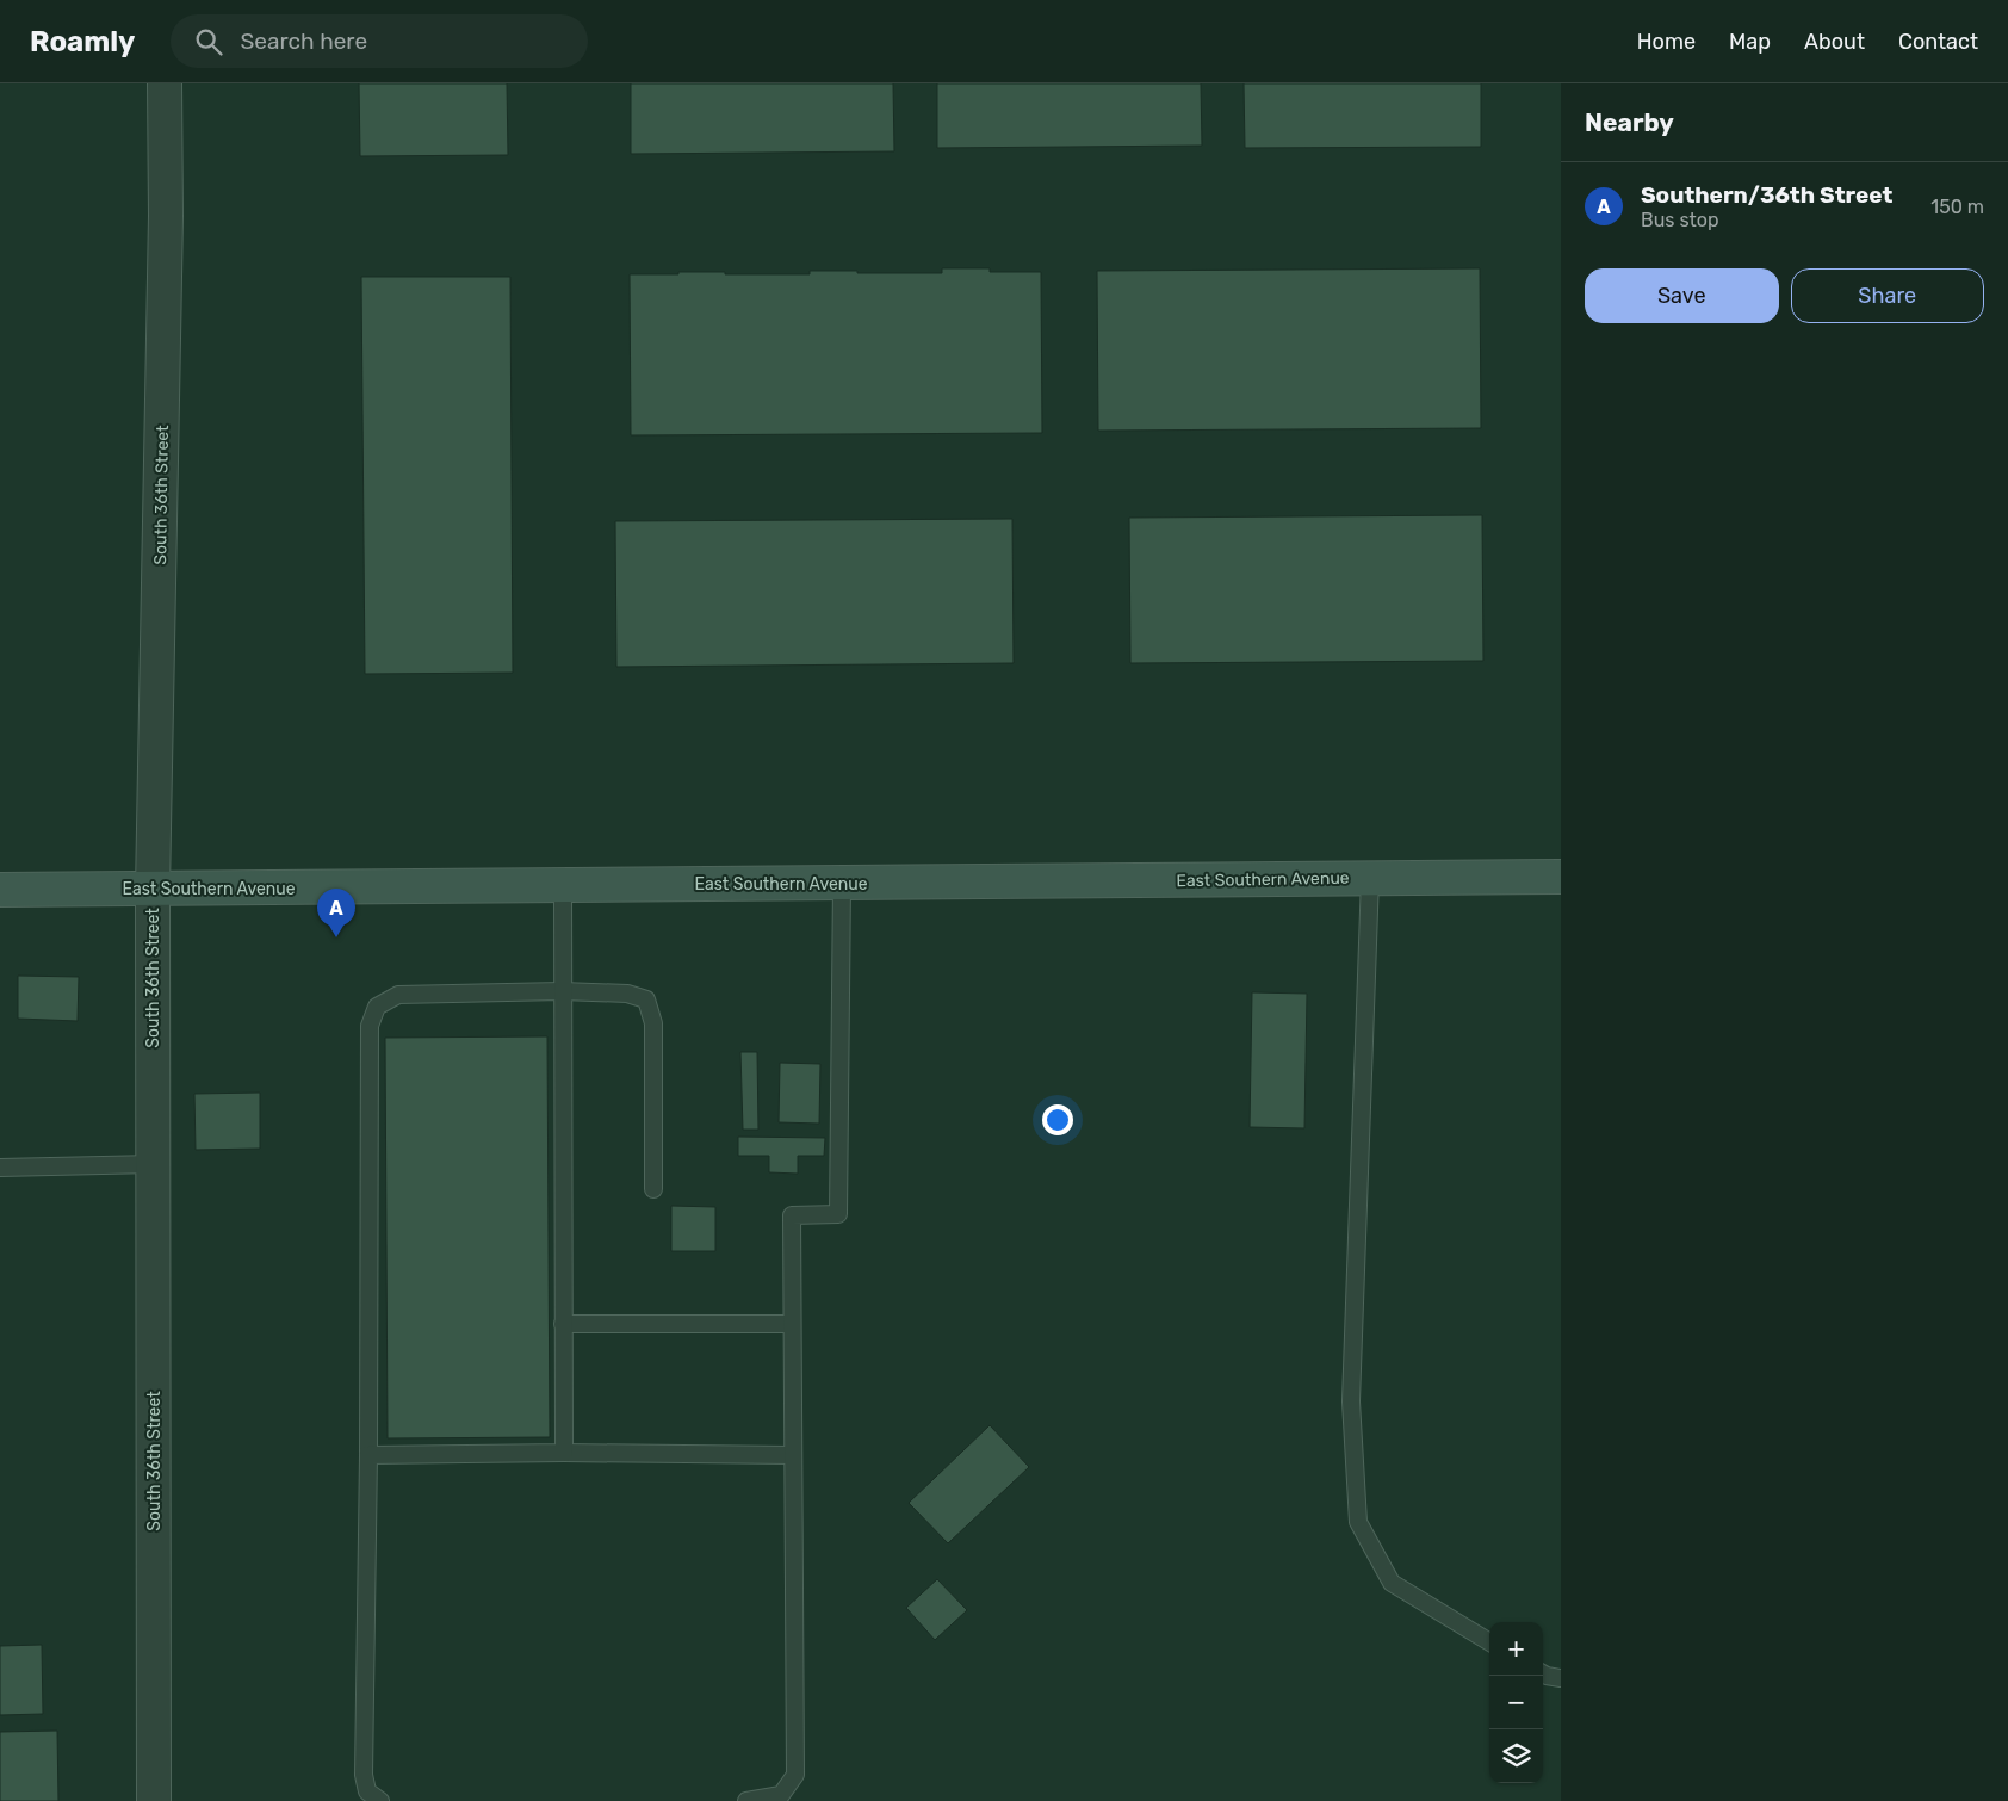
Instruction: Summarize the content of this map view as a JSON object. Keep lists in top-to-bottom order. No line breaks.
{"streets":{"main road":["East Southern Avenue"],"street":["South 36th Street"]},"crossings":[["South 36th Street","East Southern Avenue"]],"page":{"header":"Roamly","search":"Search here","nav":["Home","Map","About","Contact"],"heading":"Nearby","list":[{"mark":"A","name":"Southern/36th Street","note":"Bus stop","value":"150 m"}],"buttons":["Save","Share"],"pins":"A","map_buttons":["+","−"]}}
